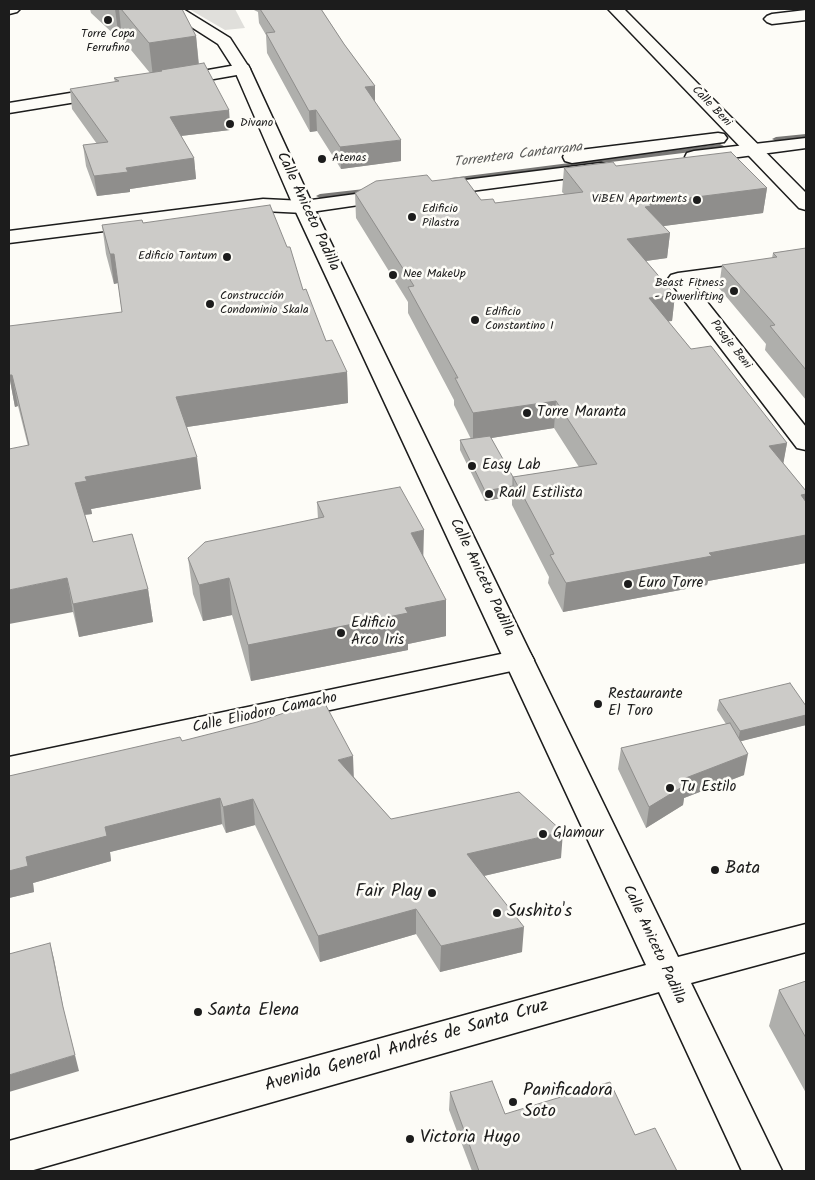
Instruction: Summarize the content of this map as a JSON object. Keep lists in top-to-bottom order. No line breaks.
{"streets":{"main road":["Calle Beni","Calle Aniceto Padilla","Pasaje Beni","Calle Eliodoro Camacho","Avenida General Andrés de Santa Cruz"]},"crossings":[["Calle Aniceto Padilla","Calle Eliodoro Camacho"],["Calle Aniceto Padilla","Avenida General Andrés de Santa Cruz"]],"water":["Torrentera Cantarrana"],"places":["Torre Copa Ferrufino","Divano","Atenas","ViBEN Apartments","Edificio Pilastra","Edificio Tantum","Nee MakeUp","Beast Fitness - Powerlifting","Construcción Condominio Skala","Edificio Constantino I","Torre Maranta","Easy Lab","Raúl Estilista","Euro Torre","Edificio Arco Iris","Restaurante El Toro","Tu Estilo","Glamour","Bata","Fair Play","Sushito's","Santa Elena","Panificadora Soto","Victoria Hugo"]}
